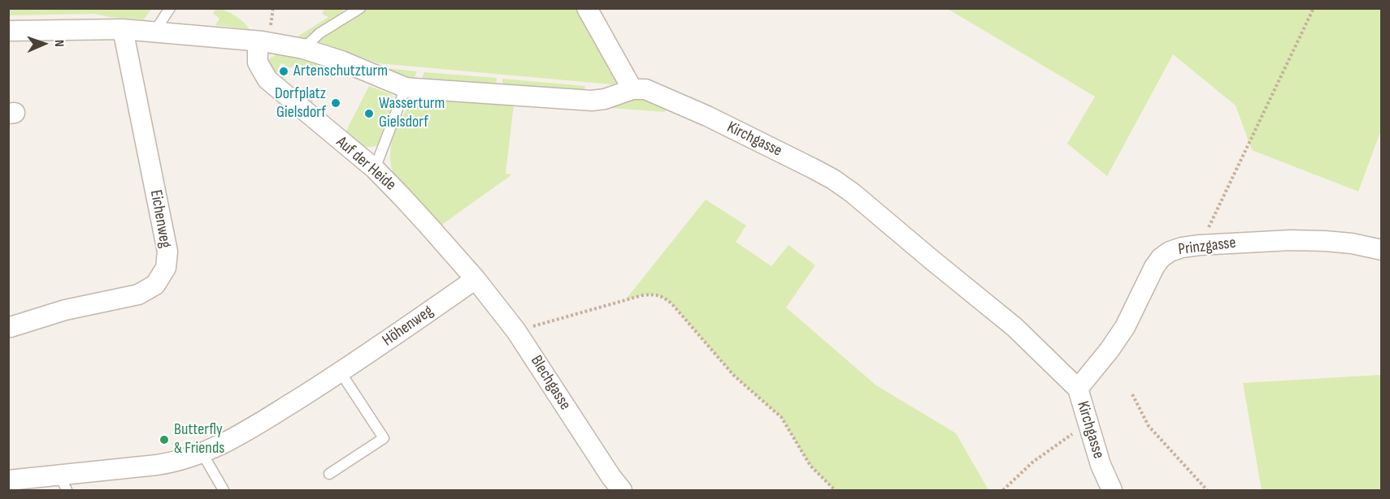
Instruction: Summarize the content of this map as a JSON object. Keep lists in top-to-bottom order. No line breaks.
{"streets":{"street":["Kirchgasse","Auf der Heide","Eichenweg","Prinzgasse","Höhenweg","Blechgasse"]},"crossings":[["Kirchgasse","Prinzgasse"],["Auf der Heide","Höhenweg"],["Auf der Heide","Blechgasse"],["Höhenweg","Blechgasse"]],"places":["Artenschutzturm","Dorfplatz Gielsdorf","Wasserturm Gielsdorf","Butterfly & Friends"],"north":"right"}
